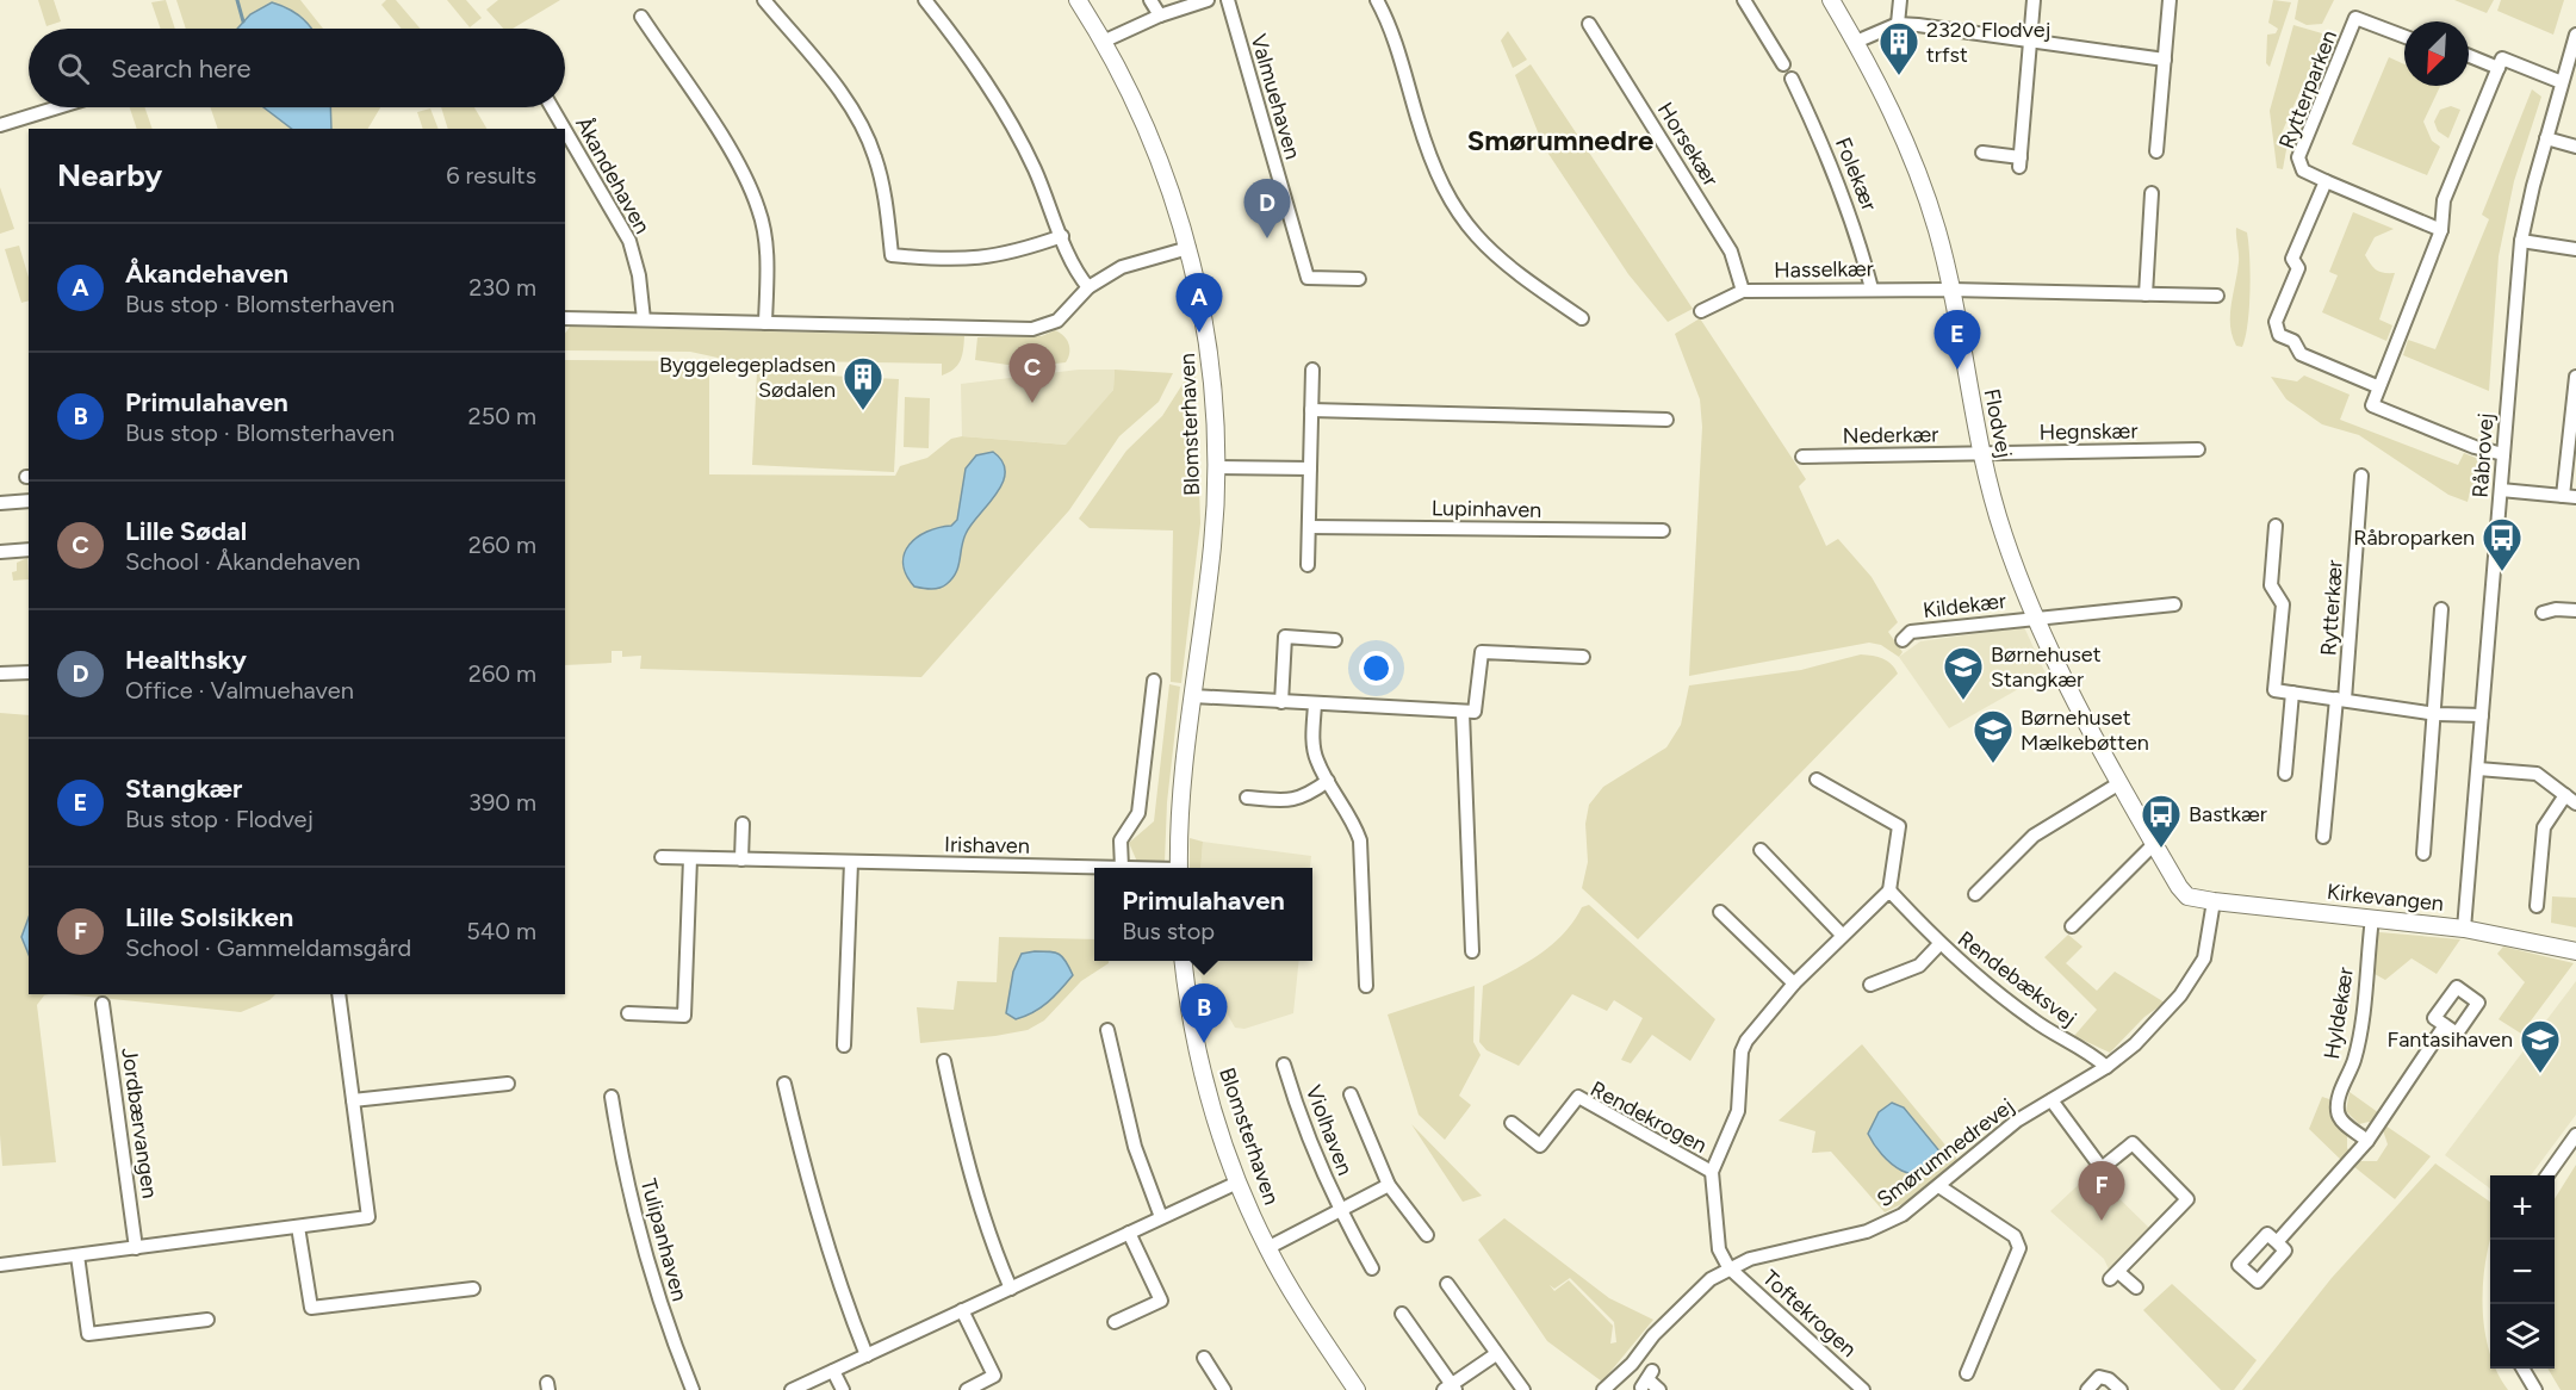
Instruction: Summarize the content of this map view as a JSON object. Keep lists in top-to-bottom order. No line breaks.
{"streets":{"street":["Rytterparken","Valmuehaven","Horsekær","Folekær","Åkandehaven","Hasselkær","Flodvej","Blomsterhaven","Hegnskær","Nederkær","Råbrovej","Lupinhaven","Kildekær","Rytterkær","Irishaven","Kirkevangen","Rendebæksvej","Hyldekær","Rendekrogen","Jordbærvangen","Violhaven","Smørumnedrevej","Tulipanhaven","Toftekrogen"]},"crossings":[["Horsekær","Hasselkær"],["Folekær","Hasselkær"],["Hasselkær","Flodvej"],["Flodvej","Hegnskær"],["Flodvej","Nederkær"],["Flodvej","Kildekær"],["Flodvej","Kirkevangen"],["Blomsterhaven","Violhaven"],["Hegnskær","Nederkær"],["Råbrovej","Kirkevangen"],["Kirkevangen","Hyldekær"],["Kirkevangen","Smørumnedrevej"],["Rendebæksvej","Smørumnedrevej"],["Smørumnedrevej","Toftekrogen"]],"districts":["Smørumnedre"],"places":{"building":["2320 Flodvej trfst","Byggelegepladsen Sødalen"],"bus stop":["Råbroparken","Bastkær"],"school or university":["Børnehuset Stangkær","Børnehuset Mælkebøtten","Fantasihaven"]},"north":"bottom left","page":{"search":"Search here","heading":["Nearby","6 results"],"pins":["D","A","E","C","B","F"],"list":[{"mark":"A","name":"Åkandehaven","note":"Bus stop · Blomsterhaven","value":"230 m"},{"mark":"B","name":"Primulahaven","note":"Bus stop · Blomsterhaven","value":"250 m"},{"mark":"C","name":"Lille Sødal","note":"School · Åkandehaven","value":"260 m"},{"mark":"D","name":"Healthsky","note":"Office · Valmuehaven","value":"260 m"},{"mark":"E","name":"Stangkær","note":"Bus stop · Flodvej","value":"390 m"},{"mark":"F","name":"Lille Solsikken","note":"School · Gammeldamsgård","value":"540 m"}],"popup":["Primulahaven","Bus stop"],"map_buttons":["+","−"]}}
